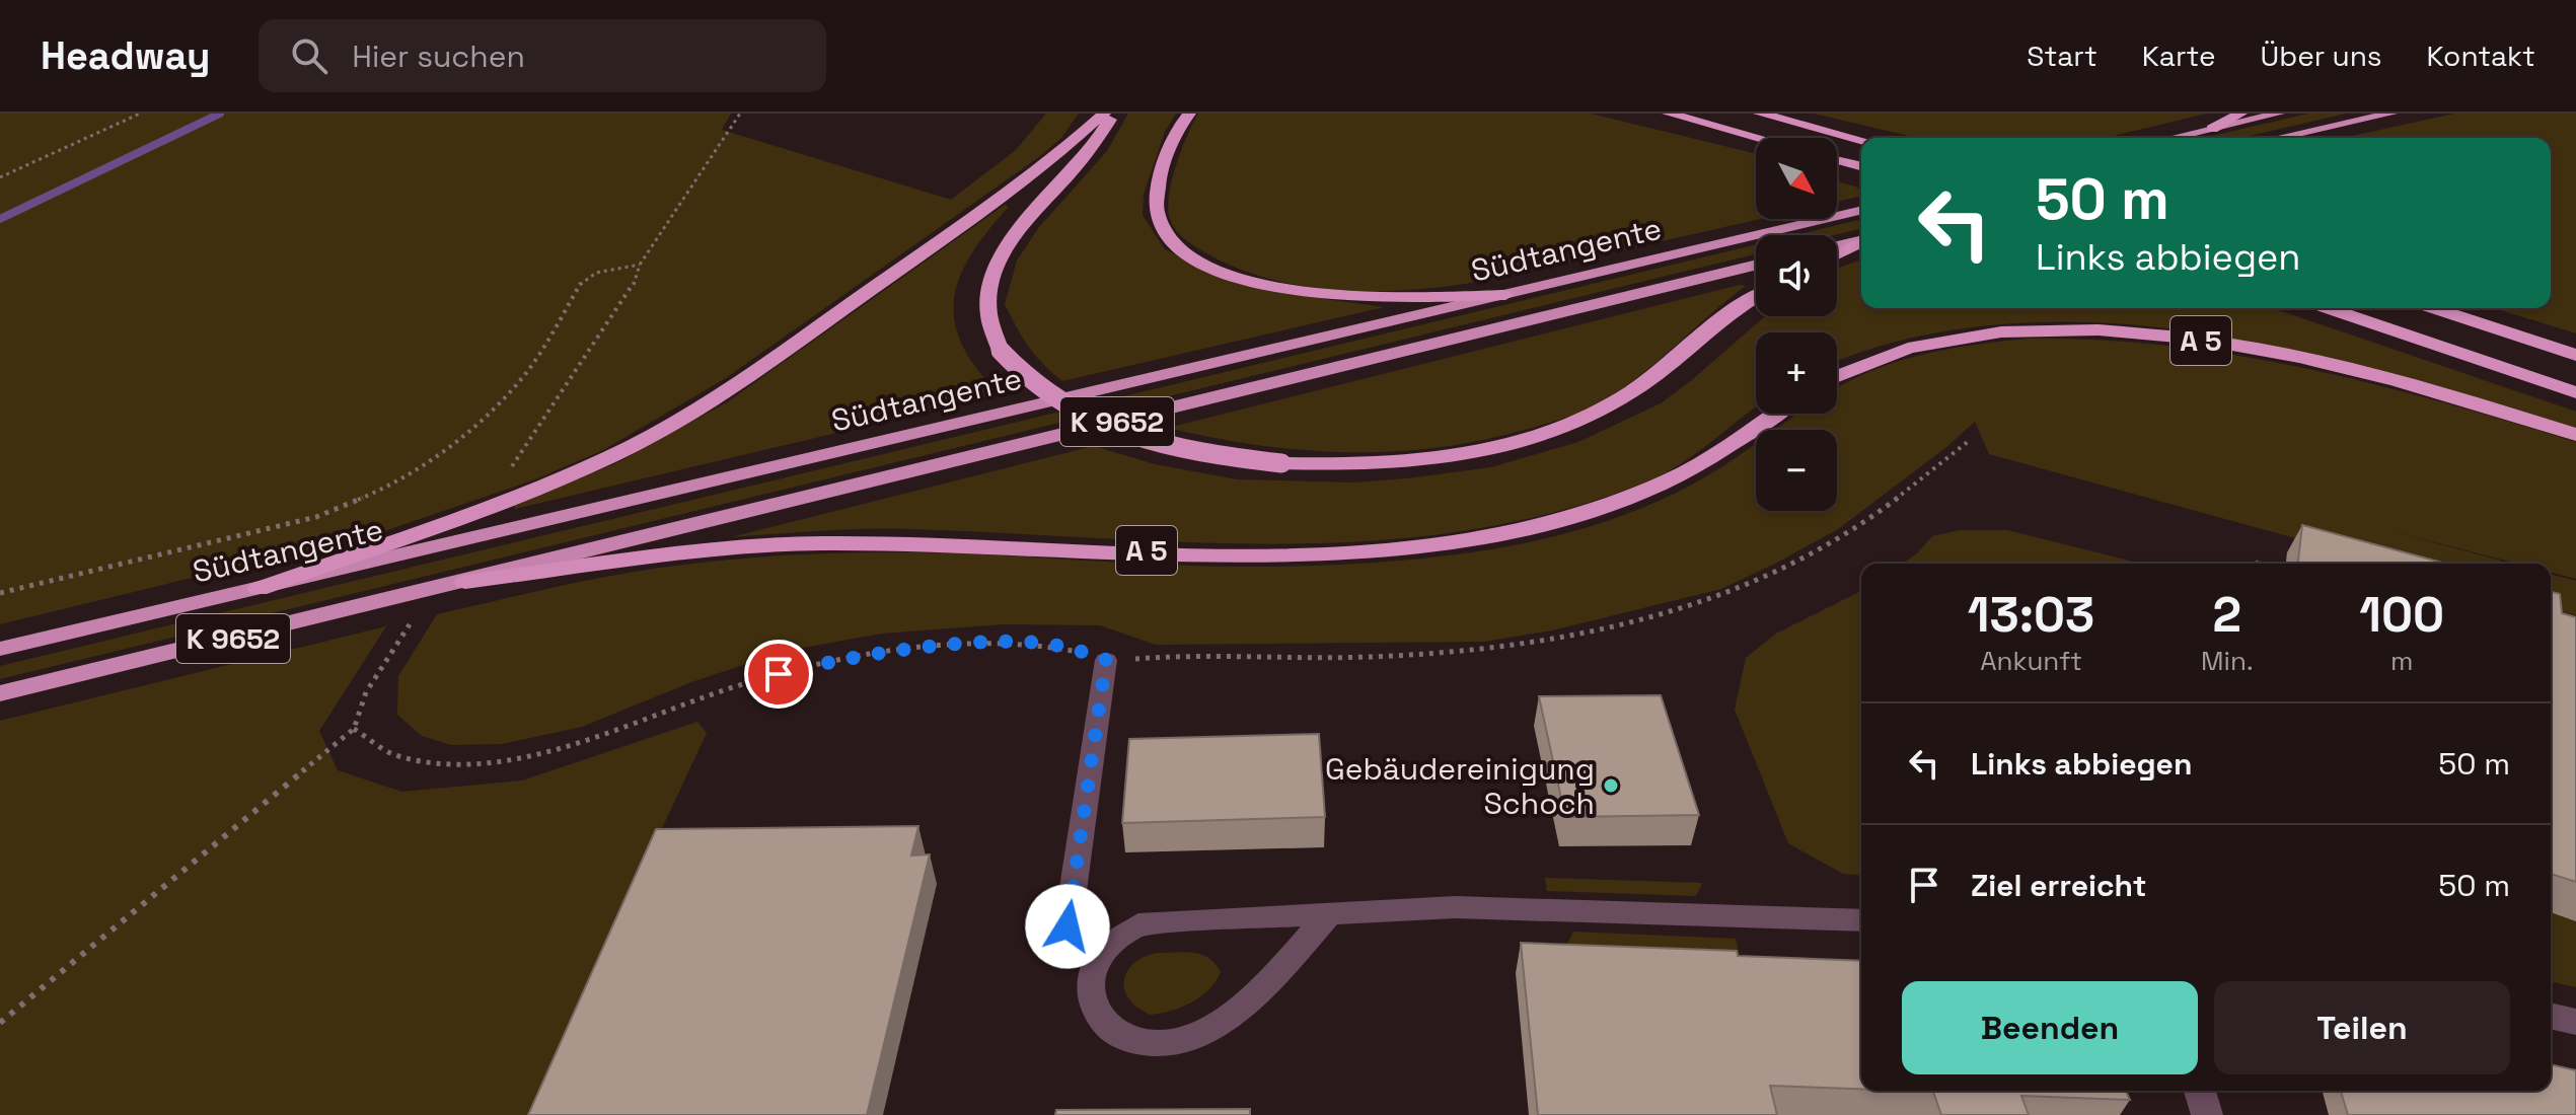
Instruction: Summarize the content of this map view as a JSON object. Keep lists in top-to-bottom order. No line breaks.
{"streets":{"highway":["Südtangente","A 5","K 9652"]},"crossings":[["Südtangente","A 5"]],"places":["Gebäudereinigung Schoch"],"north":"bottom right","page":{"header":"Headway","search":"Hier suchen","nav":["Start","Karte","Über uns","Kontakt"],"map_buttons":["+","−"],"turn":["50 m","Links abbiegen"],"eta":["13:03","Ankunft","2","Min.","100","m"],"list":[{"name":"Links abbiegen","value":"50 m"},{"name":"Ziel erreicht","value":"50 m"}],"buttons":["Beenden","Teilen"]}}
